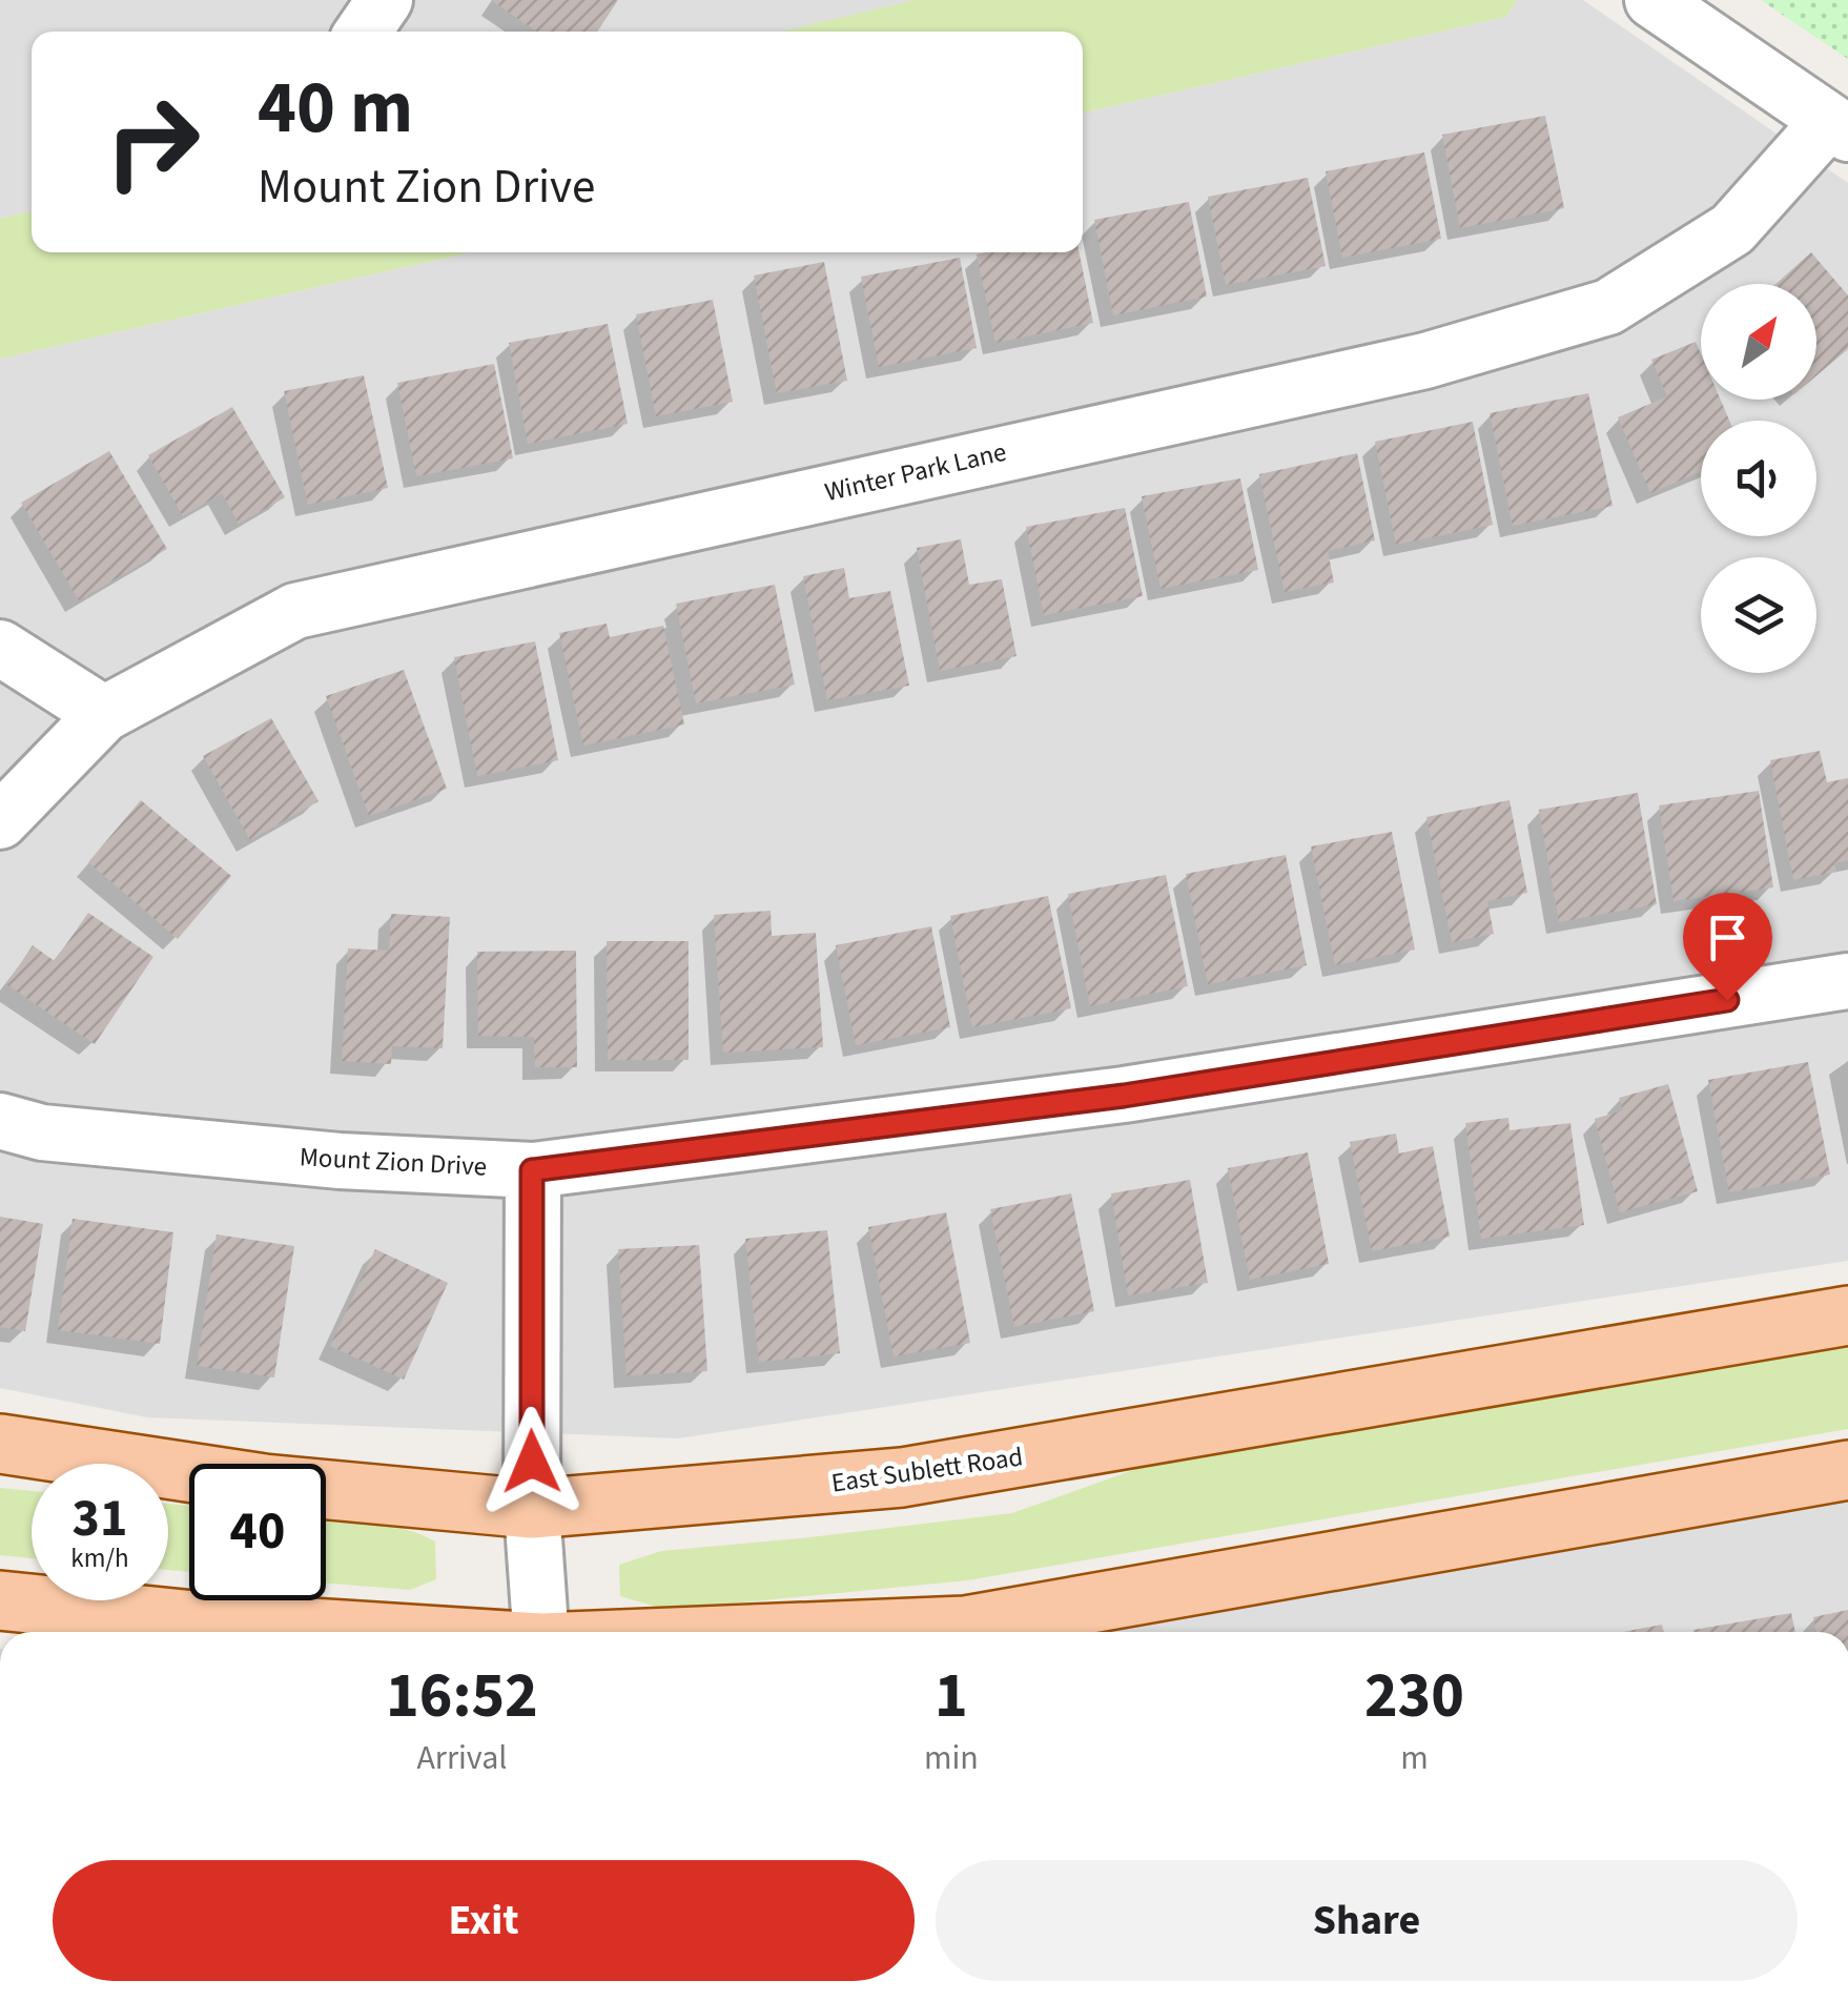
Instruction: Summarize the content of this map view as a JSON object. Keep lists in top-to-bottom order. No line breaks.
{"streets":{"main road":["East Sublett Road"],"street":["Winter Park Lane","Mount Zion Drive"]},"north":"top right","page":{"turn":["40 m","Mount Zion Drive"],"speed":"31 km/h","limit":"40","eta":["16:52","Arrival","1","min","230","m"],"buttons":["Exit","Share"]}}
